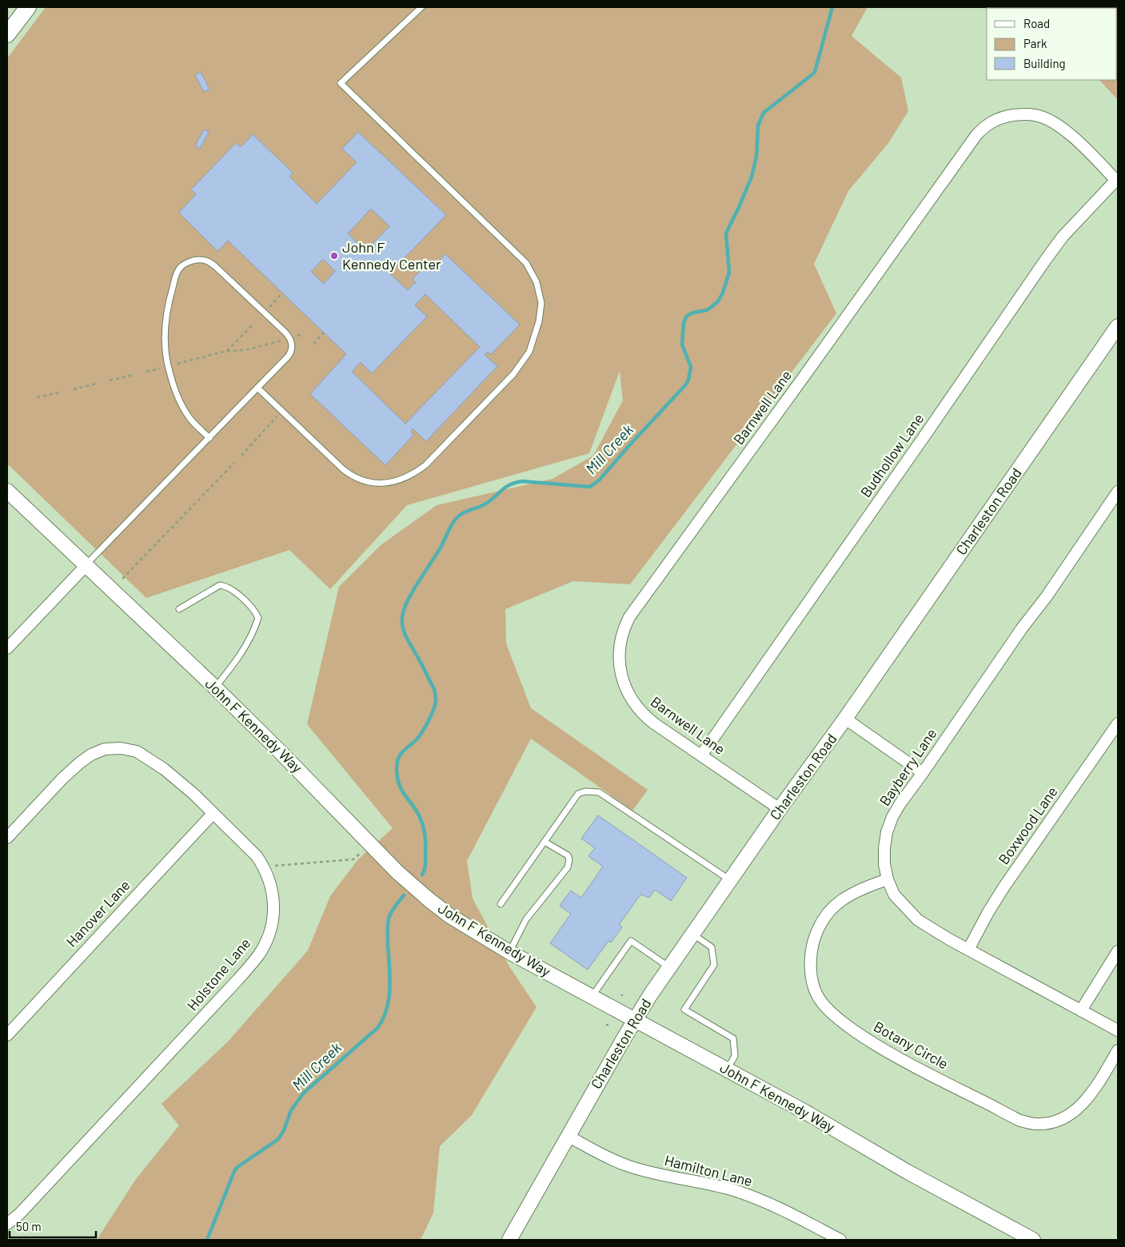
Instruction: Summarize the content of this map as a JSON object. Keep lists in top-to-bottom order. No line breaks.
{"streets":{"street":["Barnwell Lane","Budhollow Lane","Charleston Road","John F Kennedy Way","Bayberry Lane","Boxwood Lane","Hanover Lane","Holstone Lane","Botany Circle","Hamilton Lane"]},"crossings":[["Barnwell Lane","Budhollow Lane"],["Barnwell Lane","Charleston Road"],["Charleston Road","John F Kennedy Way"],["Charleston Road","Hamilton Lane"],["Bayberry Lane","Boxwood Lane"],["Bayberry Lane","Botany Circle"],["Hanover Lane","Holstone Lane"]],"water":["Mill Creek"],"places":["John F Kennedy Center"],"legend":["Road","Park","Building"],"scale_bar":"50 m"}
